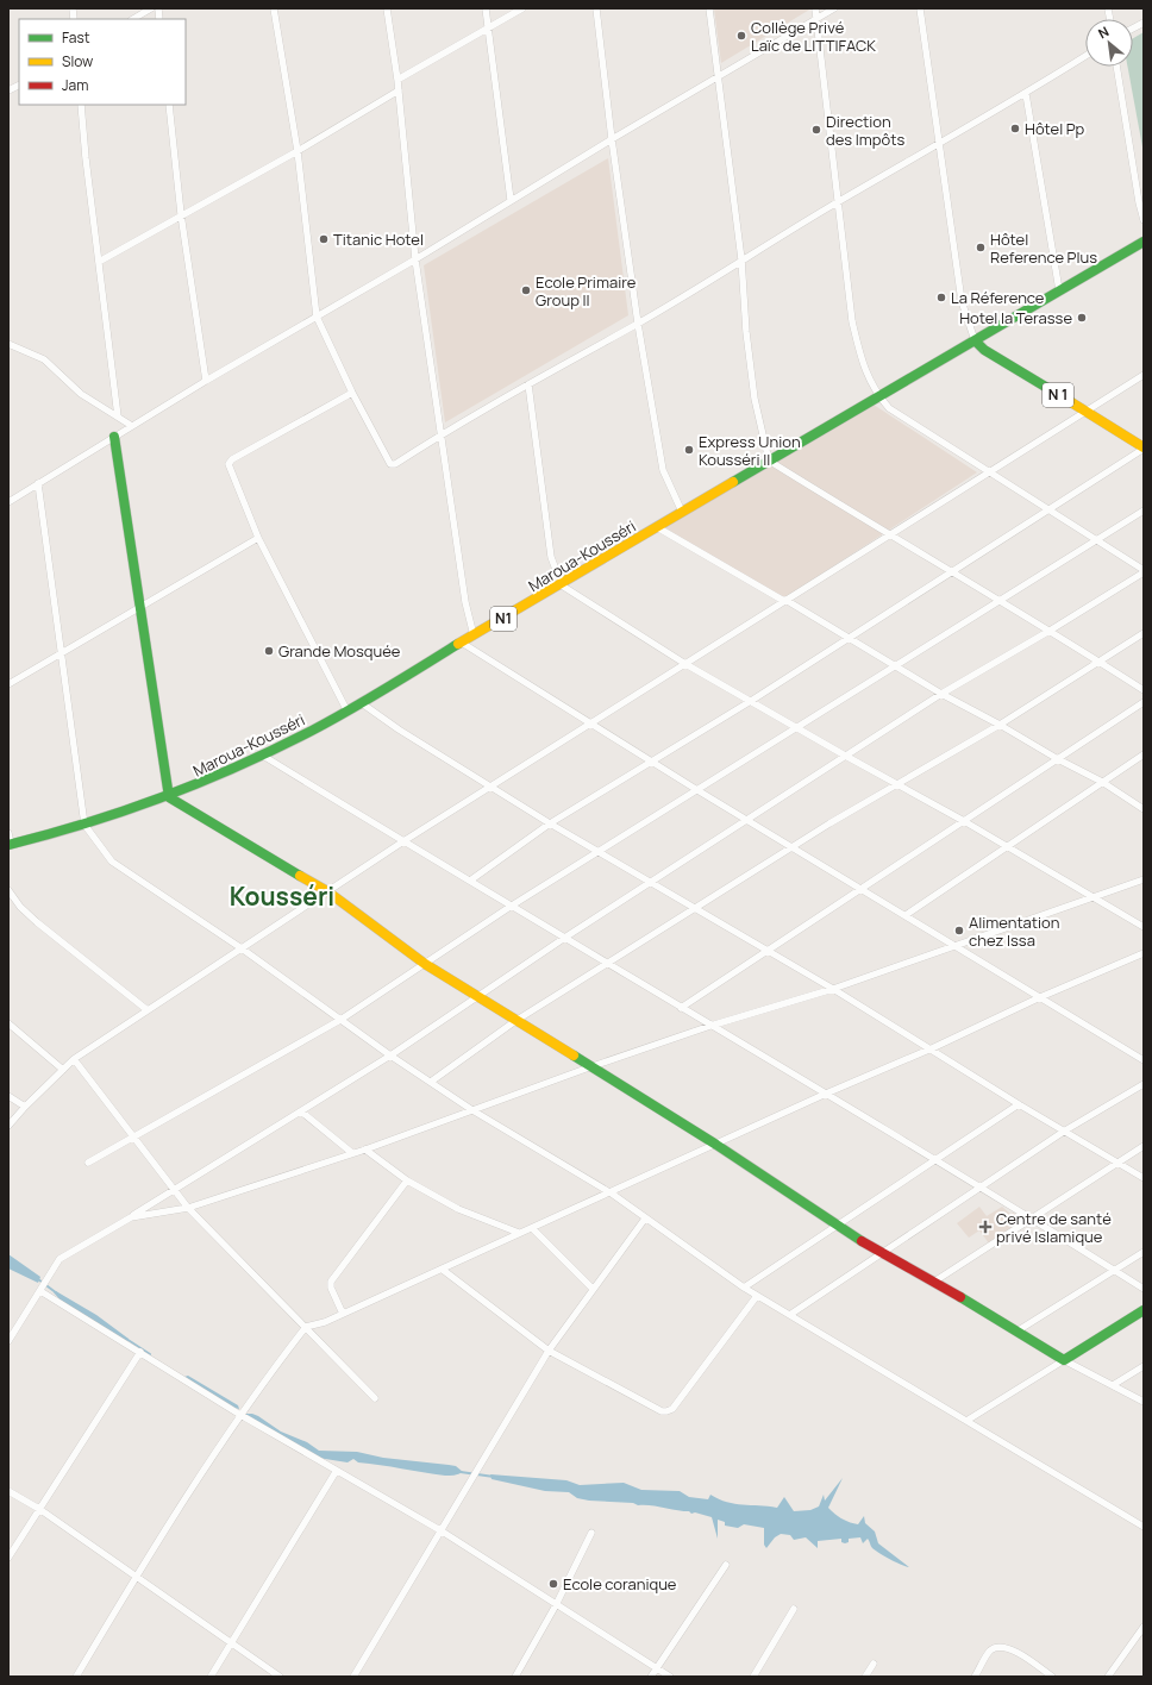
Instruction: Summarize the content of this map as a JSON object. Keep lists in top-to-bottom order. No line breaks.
{"streets":{"main road":["N 1","Maroua-Kousséri","N1"]},"crossings":[["N 1","Maroua-Kousséri"]],"districts":["Kousséri"],"places":{"other":["Collège Privé Laïc de LITTIFACK","Hôtel Pp","Direction des Impôts","Titanic Hotel","Hôtel Reference Plus","Ecole Primaire Group II","La Réference","Hotel la Terasse","Express Union Kousséri II","Grande Mosquée","Alimentation chez Issa","Ecole coranique"],"health":["Centre de santé privé Islamique"]},"legend":["Fast","Slow","Jam"],"north":"top left"}
